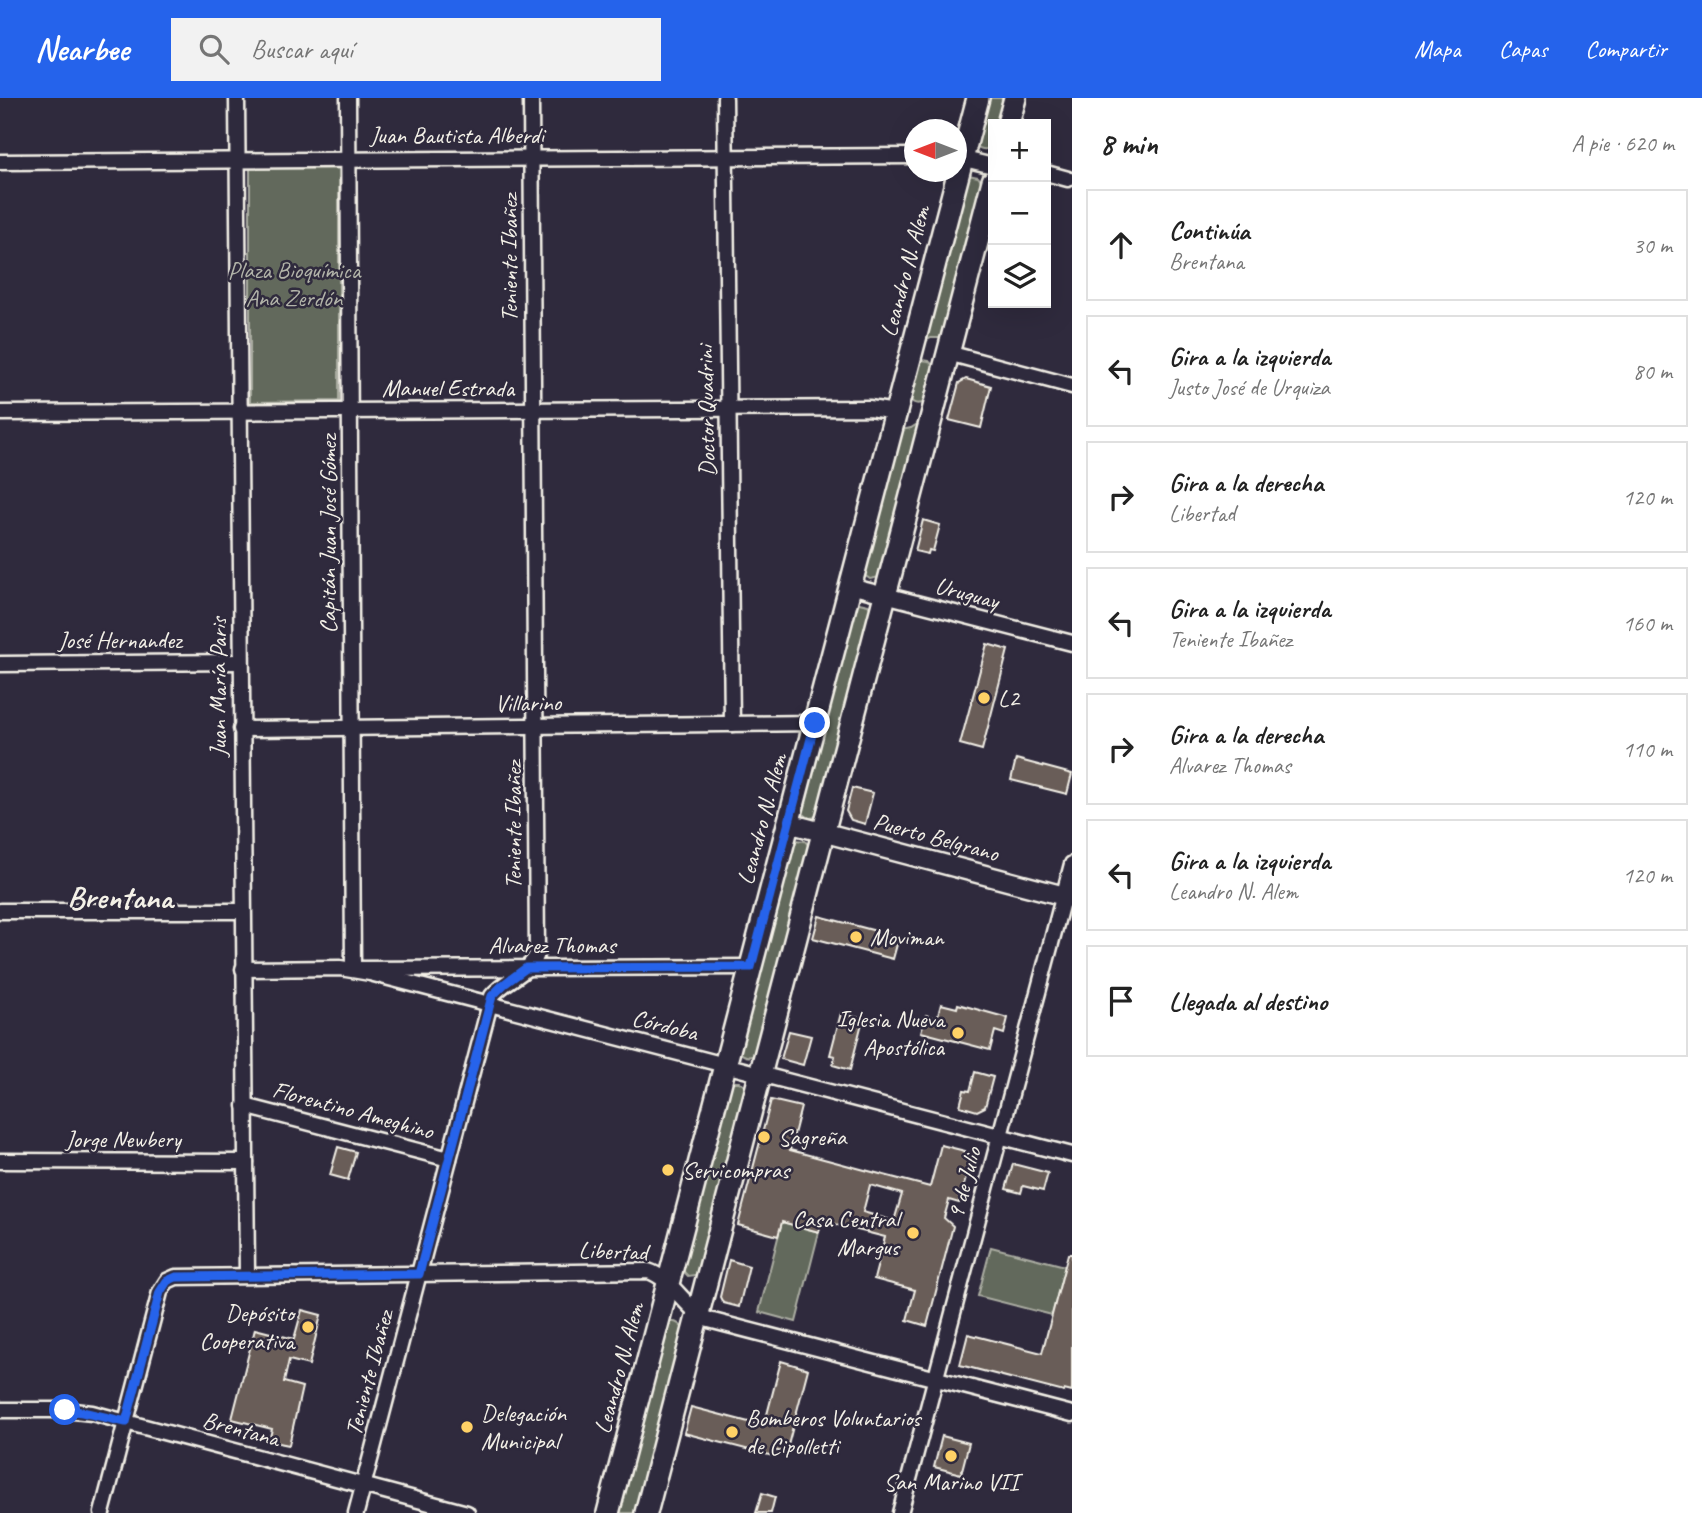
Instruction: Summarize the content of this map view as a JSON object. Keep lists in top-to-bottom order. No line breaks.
{"streets":{"main road":["Leandro N. Alem"],"street":["Juan Bautista Alberdi","Teniente Ibañez","Manuel Estrada","Doctor Quadrini","Capitán Juan José Gómez","Uruguay","José Hernandez","Juan María Paris","Villarino","Puerto Belgrano","Alvarez Thomas","Córdoba","Florentino Ameghino","Jorge Newbery","9 de Julio","Libertad","Brentana"]},"crossings":[["Juan Bautista Alberdi","Teniente Ibañez"],["Juan Bautista Alberdi","Doctor Quadrini"],["Juan Bautista Alberdi","Capitán Juan José Gómez"],["Juan Bautista Alberdi","Juan María Paris"],["Teniente Ibañez","Manuel Estrada"],["Teniente Ibañez","Villarino"],["Teniente Ibañez","Alvarez Thomas"],["Teniente Ibañez","Córdoba"],["Teniente Ibañez","Florentino Ameghino"],["Teniente Ibañez","Libertad"],["Teniente Ibañez","Brentana"],["Leandro N. Alem","Manuel Estrada"],["Leandro N. Alem","Uruguay"],["Leandro N. Alem","Villarino"],["Leandro N. Alem","Puerto Belgrano"],["Leandro N. Alem","Alvarez Thomas"],["Leandro N. Alem","Córdoba"],["Leandro N. Alem","Libertad"],["Manuel Estrada","Doctor Quadrini"],["Manuel Estrada","Capitán Juan José Gómez"],["Manuel Estrada","Juan María Paris"],["Doctor Quadrini","Villarino"],["Capitán Juan José Gómez","Villarino"],["Capitán Juan José Gómez","Alvarez Thomas"],["Capitán Juan José Gómez","Córdoba"],["José Hernandez","Juan María Paris"],["Juan María Paris","Villarino"],["Juan María Paris","Córdoba"],["Juan María Paris","Florentino Ameghino"],["Juan María Paris","Jorge Newbery"],["Juan María Paris","Libertad"],["Puerto Belgrano","9 de Julio"],["Alvarez Thomas","Córdoba"],["Córdoba","9 de Julio"],["9 de Julio","Libertad"],["Libertad","Brentana"]],"districts":["Brentana"],"parks":["Plaza Bioquímica Ana Zerdón"],"places":["L2","Moviman","Iglesia Nueva Apostólica","Sagreña","Servicompras","Casa Central Margus","Depósito Cooperativa","Delegación Municipal","Bomberos Voluntarios de Cipolletti","San Marino VII"],"north":"left","page":{"header":"Nearbee","search":"Buscar aquí","nav":["Mapa","Capas","Compartir"],"heading":["8 min","A pie · 620 m"],"map_buttons":["+","−"],"list":[["Continúa","Brentana","30 m"],["Gira a la izquierda","Justo José de Urquiza","80 m"],["Gira a la derecha","Libertad","120 m"],["Gira a la izquierda","Teniente Ibañez","160 m"],["Gira a la derecha","Alvarez Thomas","110 m"],["Gira a la izquierda","Leandro N. Alem","120 m"],"Llegada al destino"]}}
